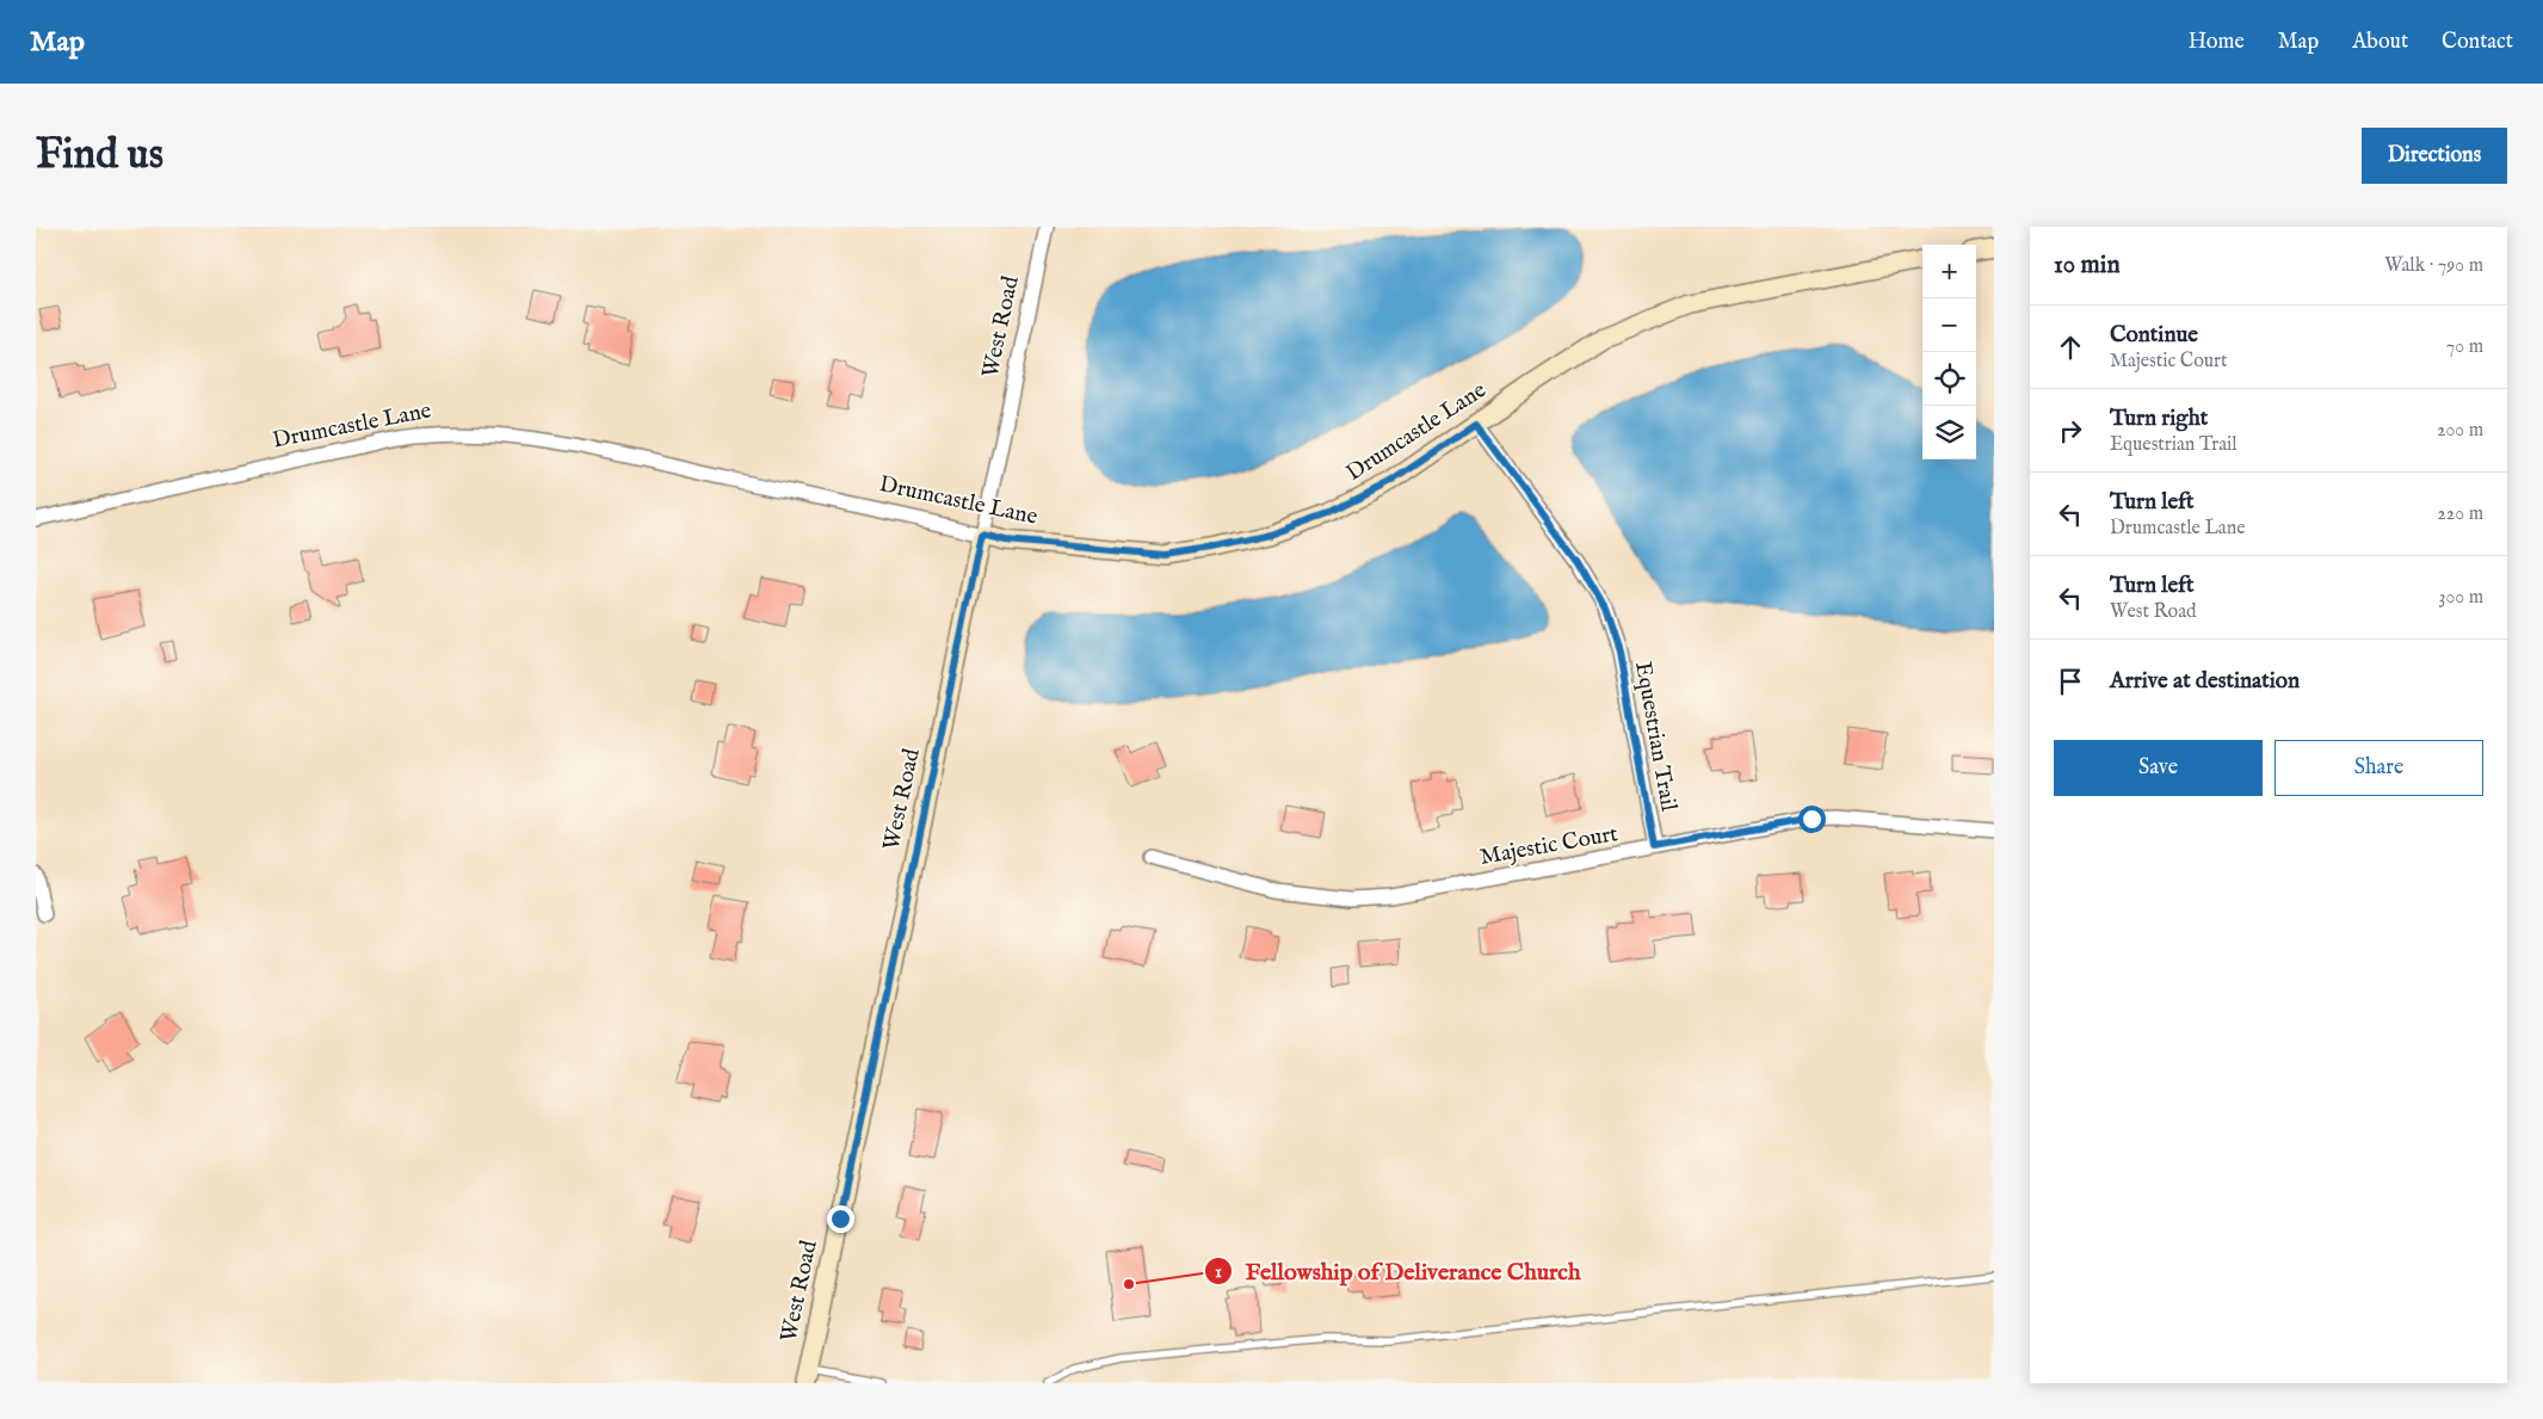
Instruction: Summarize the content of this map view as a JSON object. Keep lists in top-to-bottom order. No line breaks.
{"streets":{"street":["West Road","Drumcastle Lane","Equestrian Trail","Majestic Court"]},"crossings":[["West Road","Drumcastle Lane"],["Drumcastle Lane","Equestrian Trail"],["Equestrian Trail","Majestic Court"]],"places":["Fellowship of Deliverance Church"],"page":{"header":"Map","nav":["Home","Map","About","Contact"],"buttons":["Directions",["Save","Share"]],"title":"Find us","heading":["10 min","Walk · 790 m"],"map_buttons":["+","−"],"list":[["Continue","Majestic Court","70 m"],["Turn right","Equestrian Trail","200 m"],["Turn left","Drumcastle Lane","220 m"],["Turn left","West Road","300 m"],"Arrive at destination"]}}
